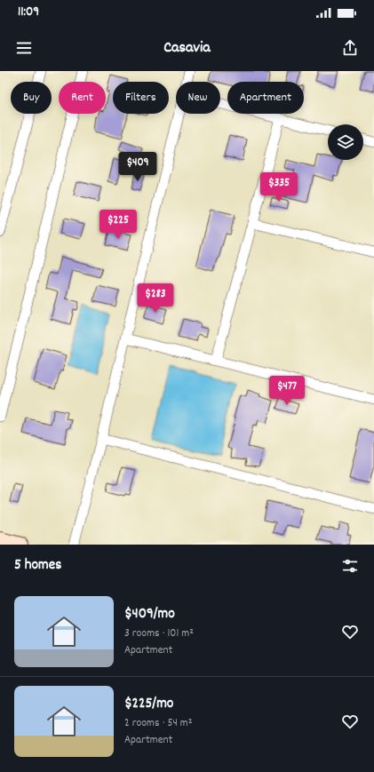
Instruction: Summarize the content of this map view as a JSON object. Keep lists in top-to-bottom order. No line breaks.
{"page":{"status":"11:09","header":"Casavia","chip":["Buy","Rent","Filters","New","Apartment"],"price":["$409","$335","$225","$283","$477"],"heading":"5 homes","list":[{"name":"$409/mo","note":"3 rooms · 101 m² · Apartment"},{"name":"$225/mo","note":"2 rooms · 54 m² · Apartment"}]}}
